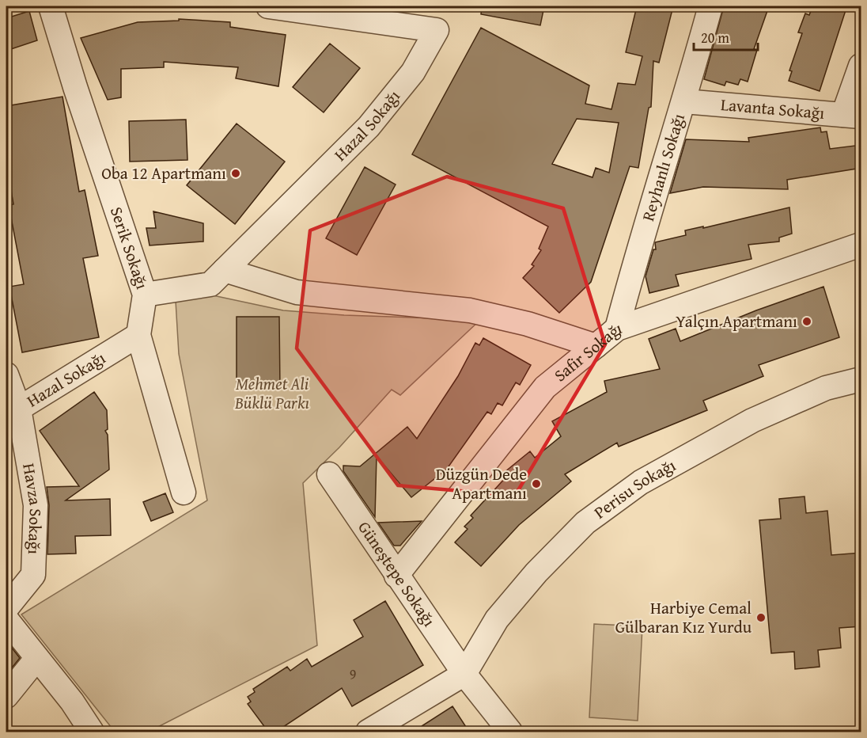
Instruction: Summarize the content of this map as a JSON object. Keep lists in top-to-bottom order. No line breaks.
{"streets":{"street":["Lavanta Sokağı","Hazal Sokağı","Reyhanlı Sokağı","Serik Sokağı","Safir Sokağı","Perisu Sokağı","Havza Sokağı","Güneştepe Sokağı"]},"crossings":[["Lavanta Sokağı","Reyhanlı Sokağı"],["Hazal Sokağı","Serik Sokağı"],["Hazal Sokağı","Havza Sokağı"],["Reyhanlı Sokağı","Safir Sokağı"],["Safir Sokağı","Güneştepe Sokağı"],["Perisu Sokağı","Güneştepe Sokağı"]],"parks":["Mehmet Ali Büklü Parkı"],"places":["Oba 12 Apartmanı","Yalçın Apartmanı","Düzgün Dede Apartmanı","Harbiye Cemal Gülbaran Kız Yurdu"],"house_numbers":["9"],"scale_bar":"20 m"}
